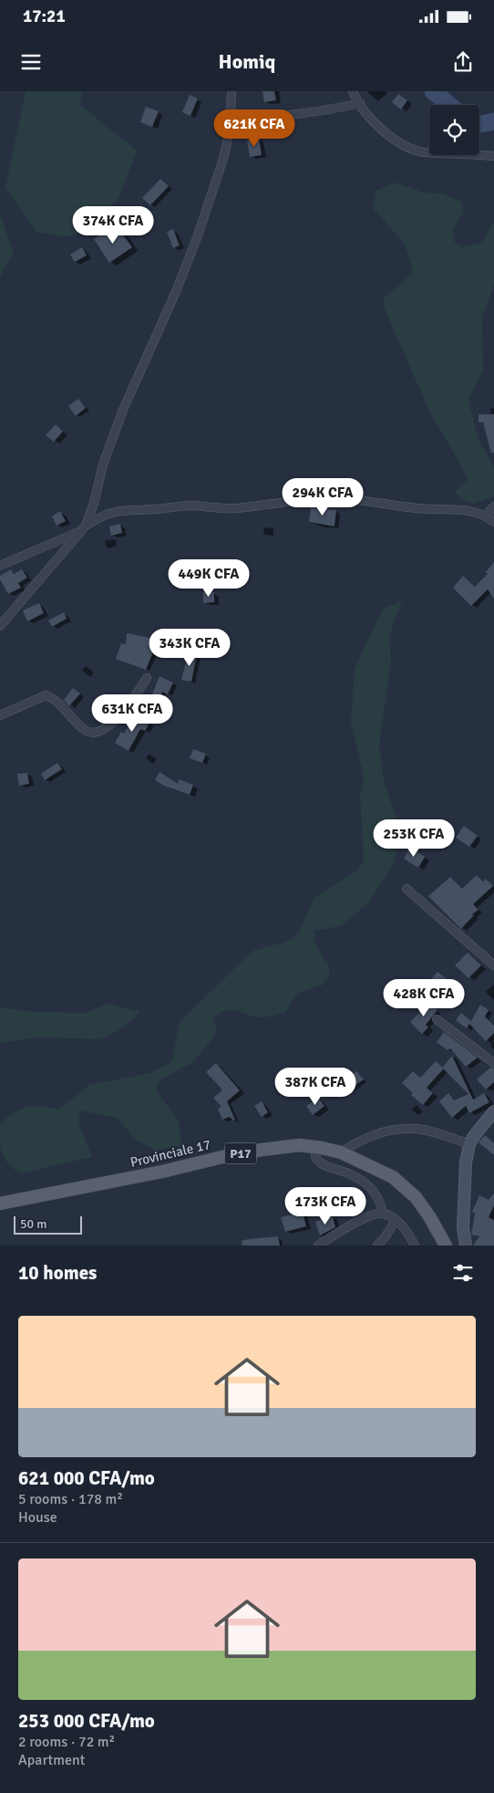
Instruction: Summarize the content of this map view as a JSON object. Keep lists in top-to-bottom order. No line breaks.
{"streets":{"main road":["Provinciale 17","P17"]},"scale_bar":"50 m","page":{"status":"17:21","header":"Homiq","price":["621K CFA","374K CFA","294K CFA","449K CFA","343K CFA","631K CFA","253K CFA","428K CFA","387K CFA","173K CFA"],"scale":"50 m","heading":"10 homes","list":[{"name":"621 000 CFA/mo","note":"5 rooms · 178 m² · House"},{"name":"253 000 CFA/mo","note":"2 rooms · 72 m² · Apartment"}]}}
